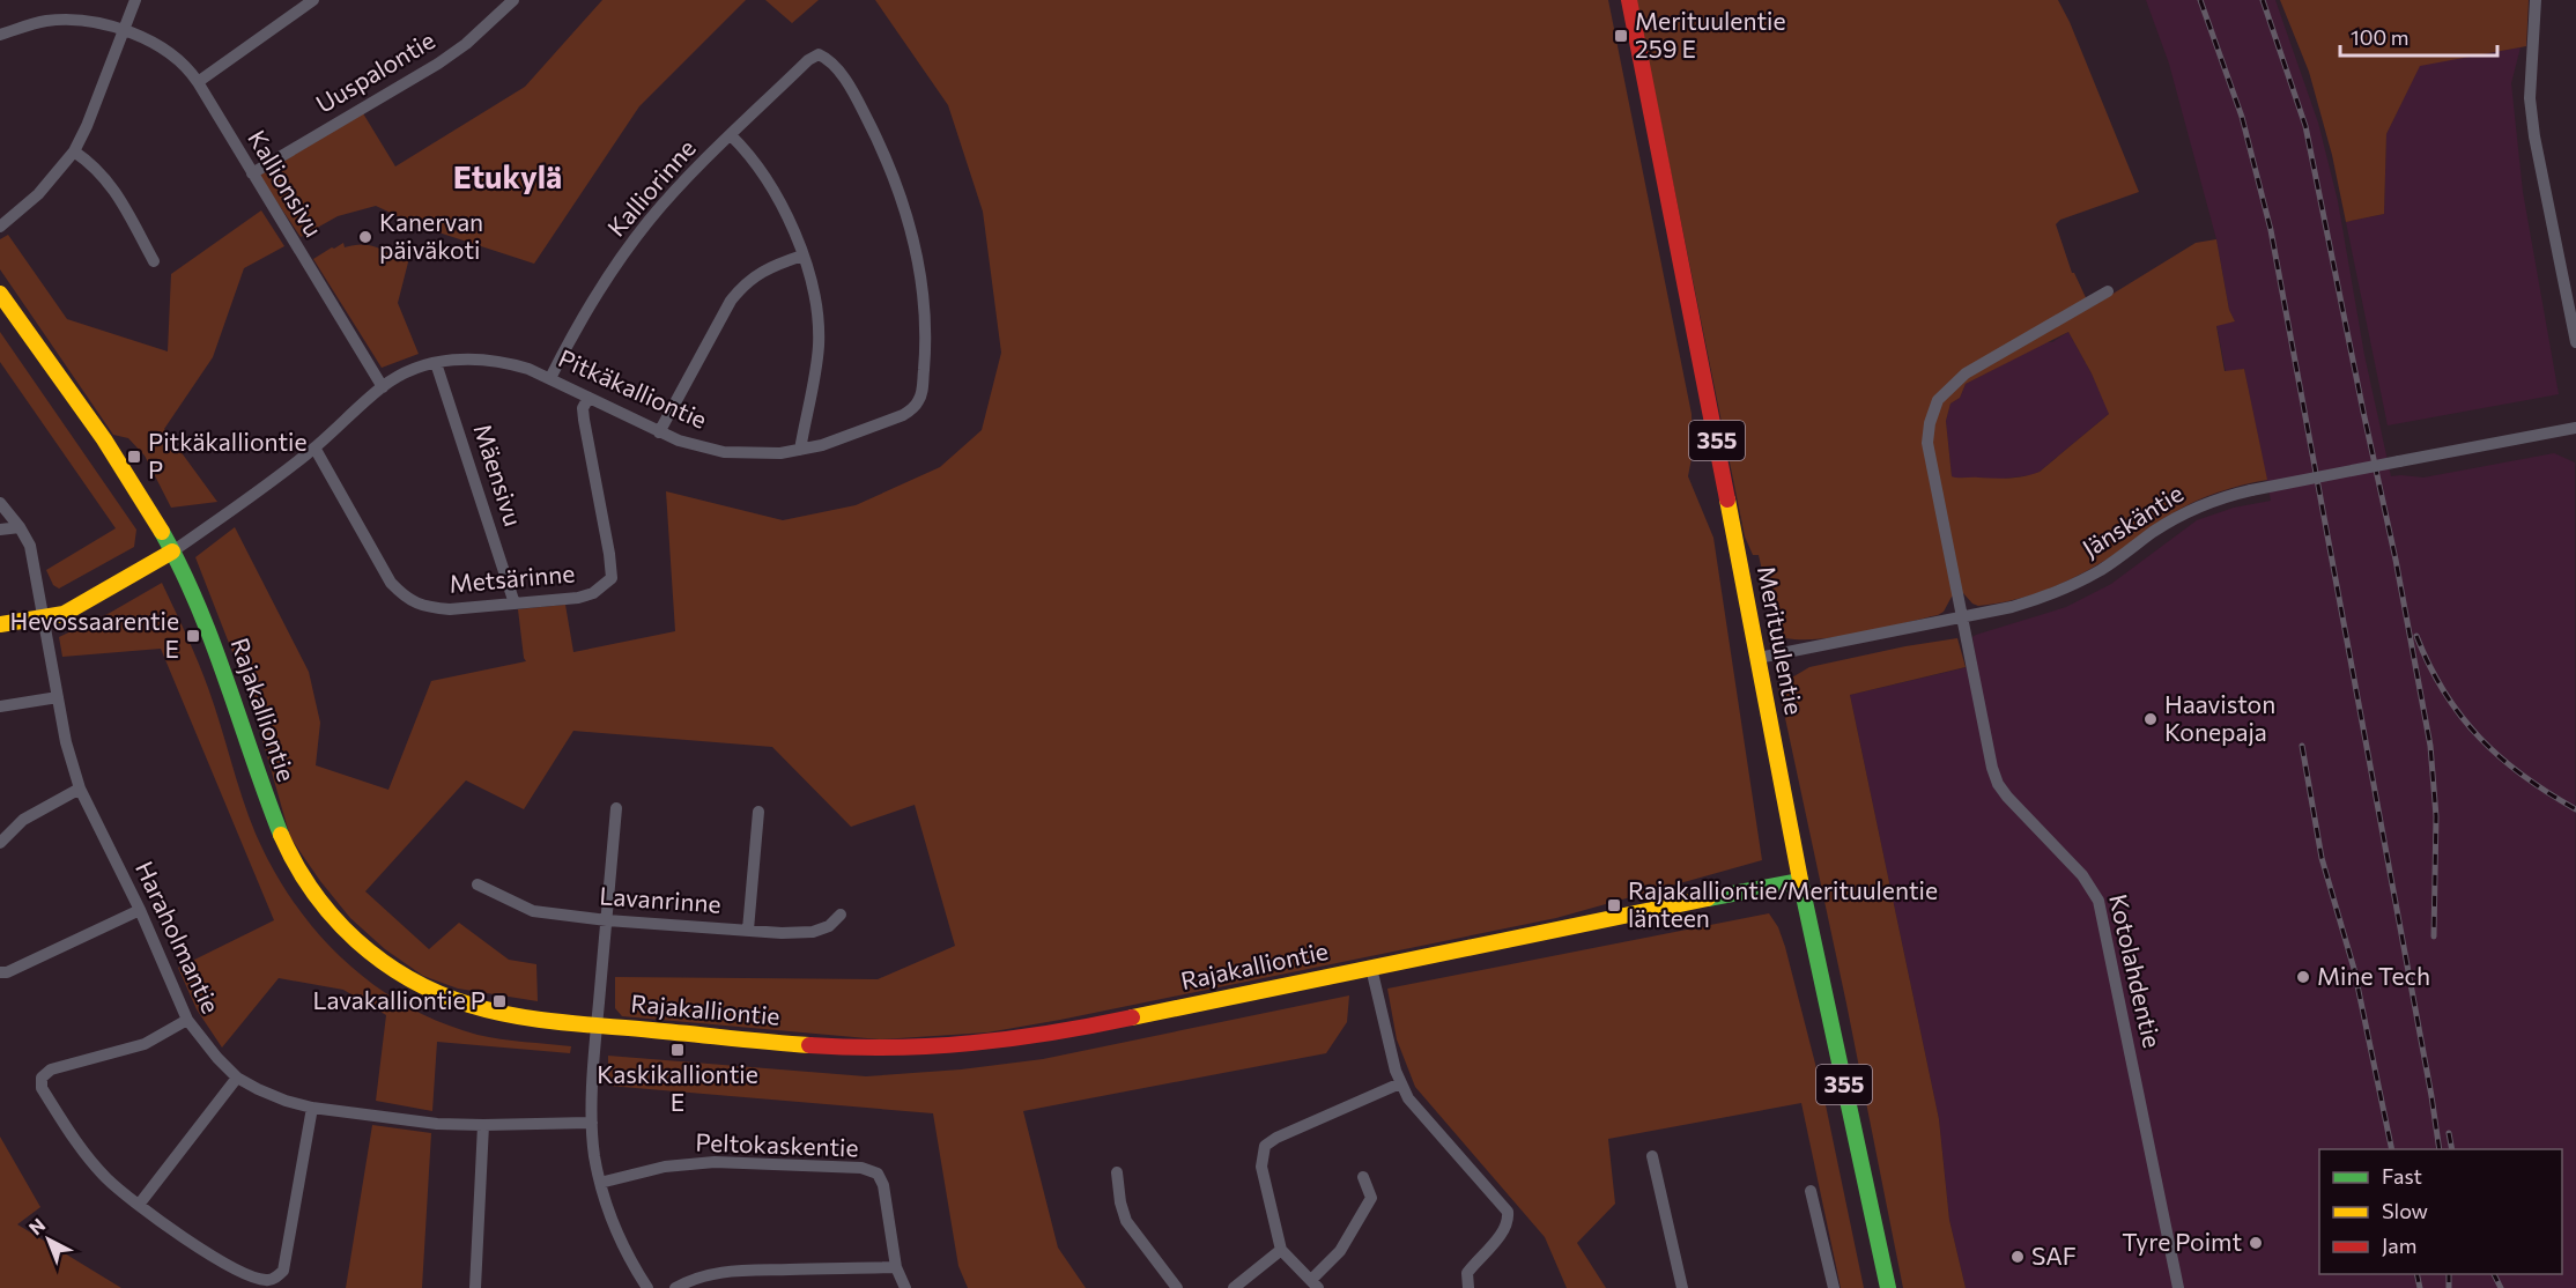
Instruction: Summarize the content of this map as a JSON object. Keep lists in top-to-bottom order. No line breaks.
{"streets":{"street":["Uuspalontie","Kallionsivu","Kalliorinne","Pitkäkalliontie","355","Mäensivu","Jänskäntie","Metsärinne","Merituulentie","Rajakalliontie","Lavanrinne","Haraholmantie","Kotolahdentie","Peltokaskentie"]},"crossings":[["Uuspalontie","Kallionsivu"],["Kallionsivu","Pitkäkalliontie"],["Kalliorinne","Pitkäkalliontie"],["Pitkäkalliontie","Mäensivu"],["Pitkäkalliontie","Metsärinne"],["Pitkäkalliontie","Rajakalliontie"],["Mäensivu","Metsärinne"],["Jänskäntie","Merituulentie"],["Jänskäntie","Kotolahdentie"],["Merituulentie","Rajakalliontie"]],"districts":["Etukylä"],"places":{"transit":["Merituulentie 259 E","Pitkäkalliontie P","Hevossaarentie E","Rajakalliontie/Merituulentie länteen","Lavakalliontie P","Kaskikalliontie E"],"other":["Kanervan päiväkoti","Haaviston Konepaja","Mine Tech","Tyre Poimt","SAF"]},"legend":["Fast","Slow","Jam"],"scale_bar":"100 m","north":"top left"}
